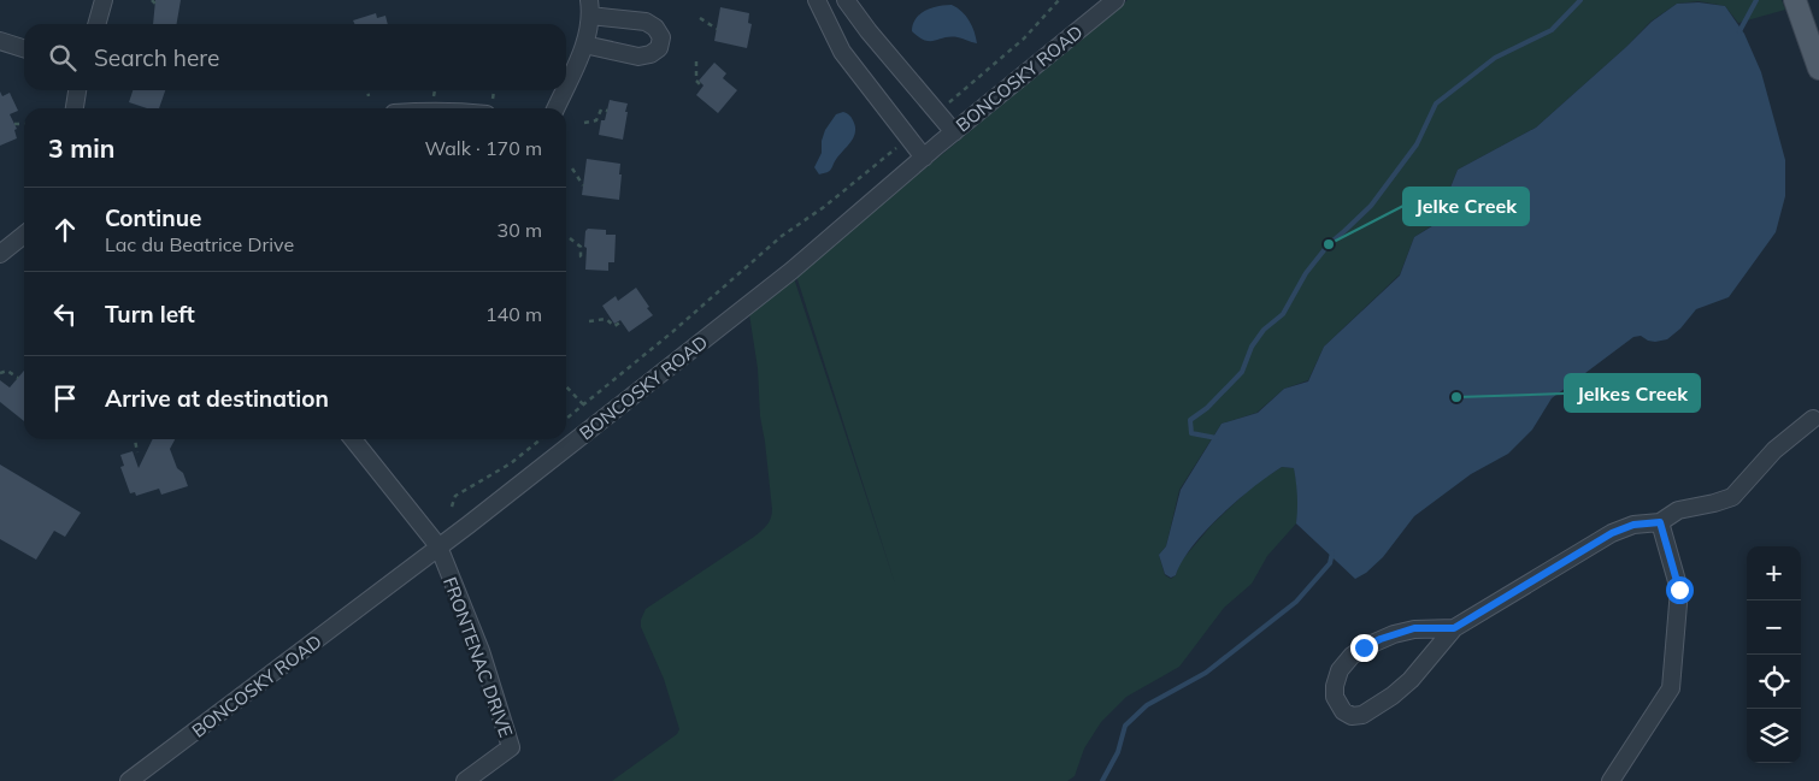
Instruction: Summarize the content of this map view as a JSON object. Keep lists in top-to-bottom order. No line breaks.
{"streets":{"street":["BONCOSKY ROAD","FRONTENAC DRIVE"]},"crossings":[["BONCOSKY ROAD","FRONTENAC DRIVE"]],"places":["Jelke Creek","Jelkes Creek"],"page":{"search":"Search here","heading":["3 min","Walk · 170 m"],"list":[["Continue","Lac du Beatrice Drive","30 m"],["Turn left","140 m"],"Arrive at destination"],"map_buttons":["+","−"]}}
